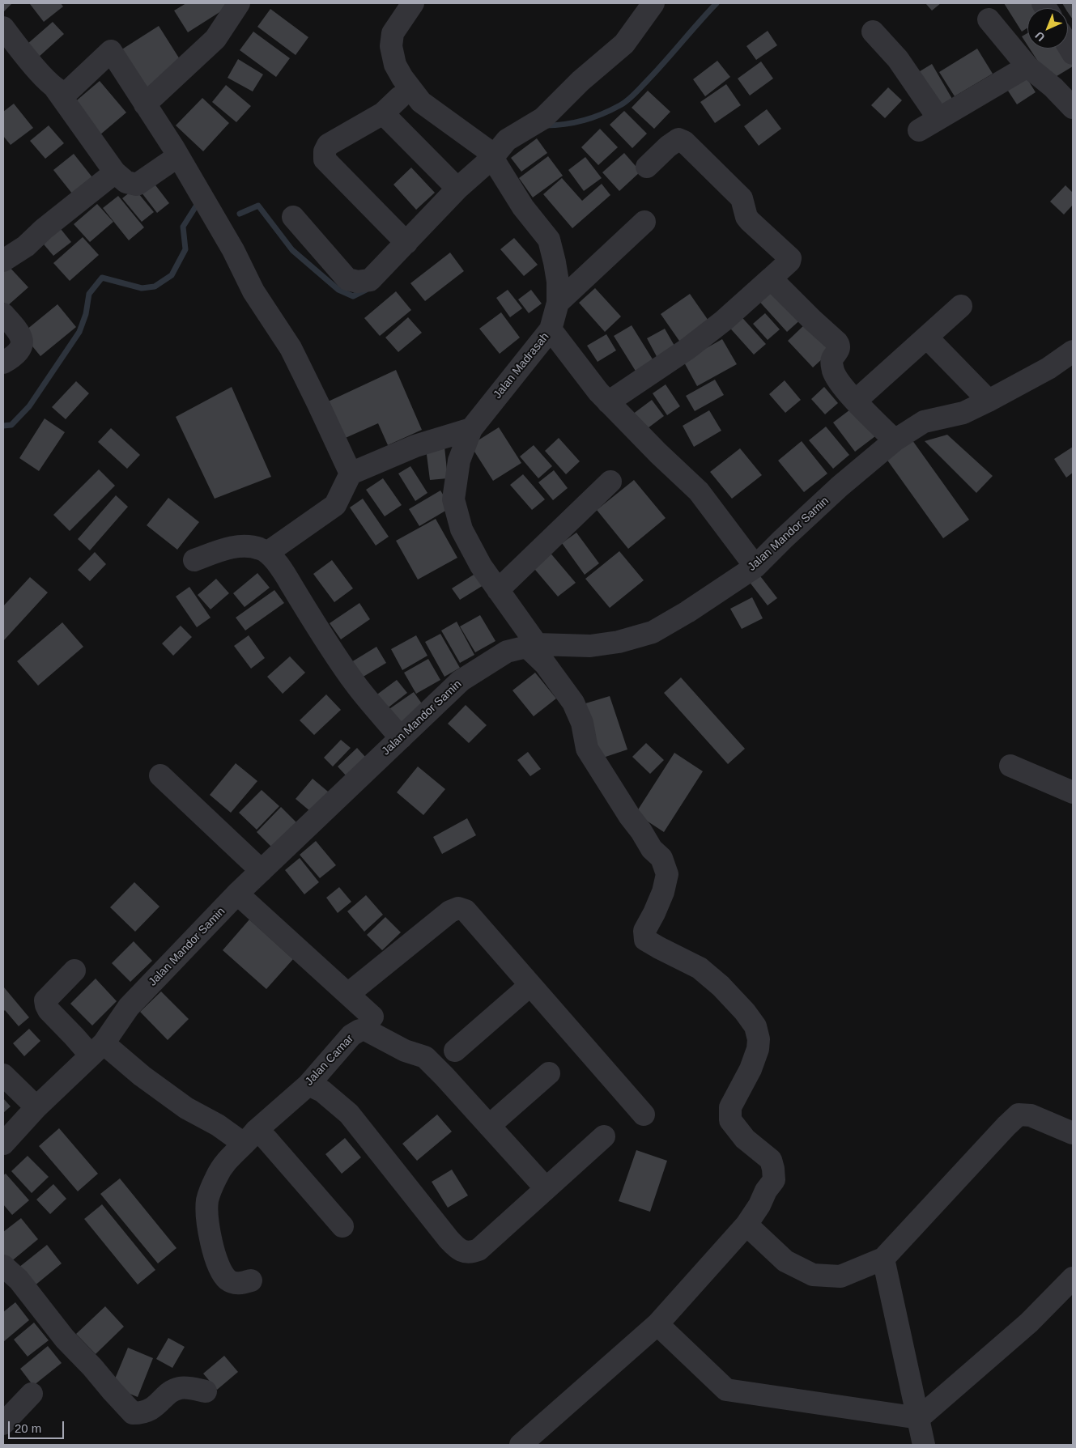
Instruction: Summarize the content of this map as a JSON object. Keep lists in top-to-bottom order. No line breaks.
{"streets":{"street":["Jalan Madrasah","Jalan Mandor Samin","Jalan Camar"]},"crossings":[["Jalan Madrasah","Jalan Mandor Samin"]],"scale_bar":"20 m","north":"bottom left"}
